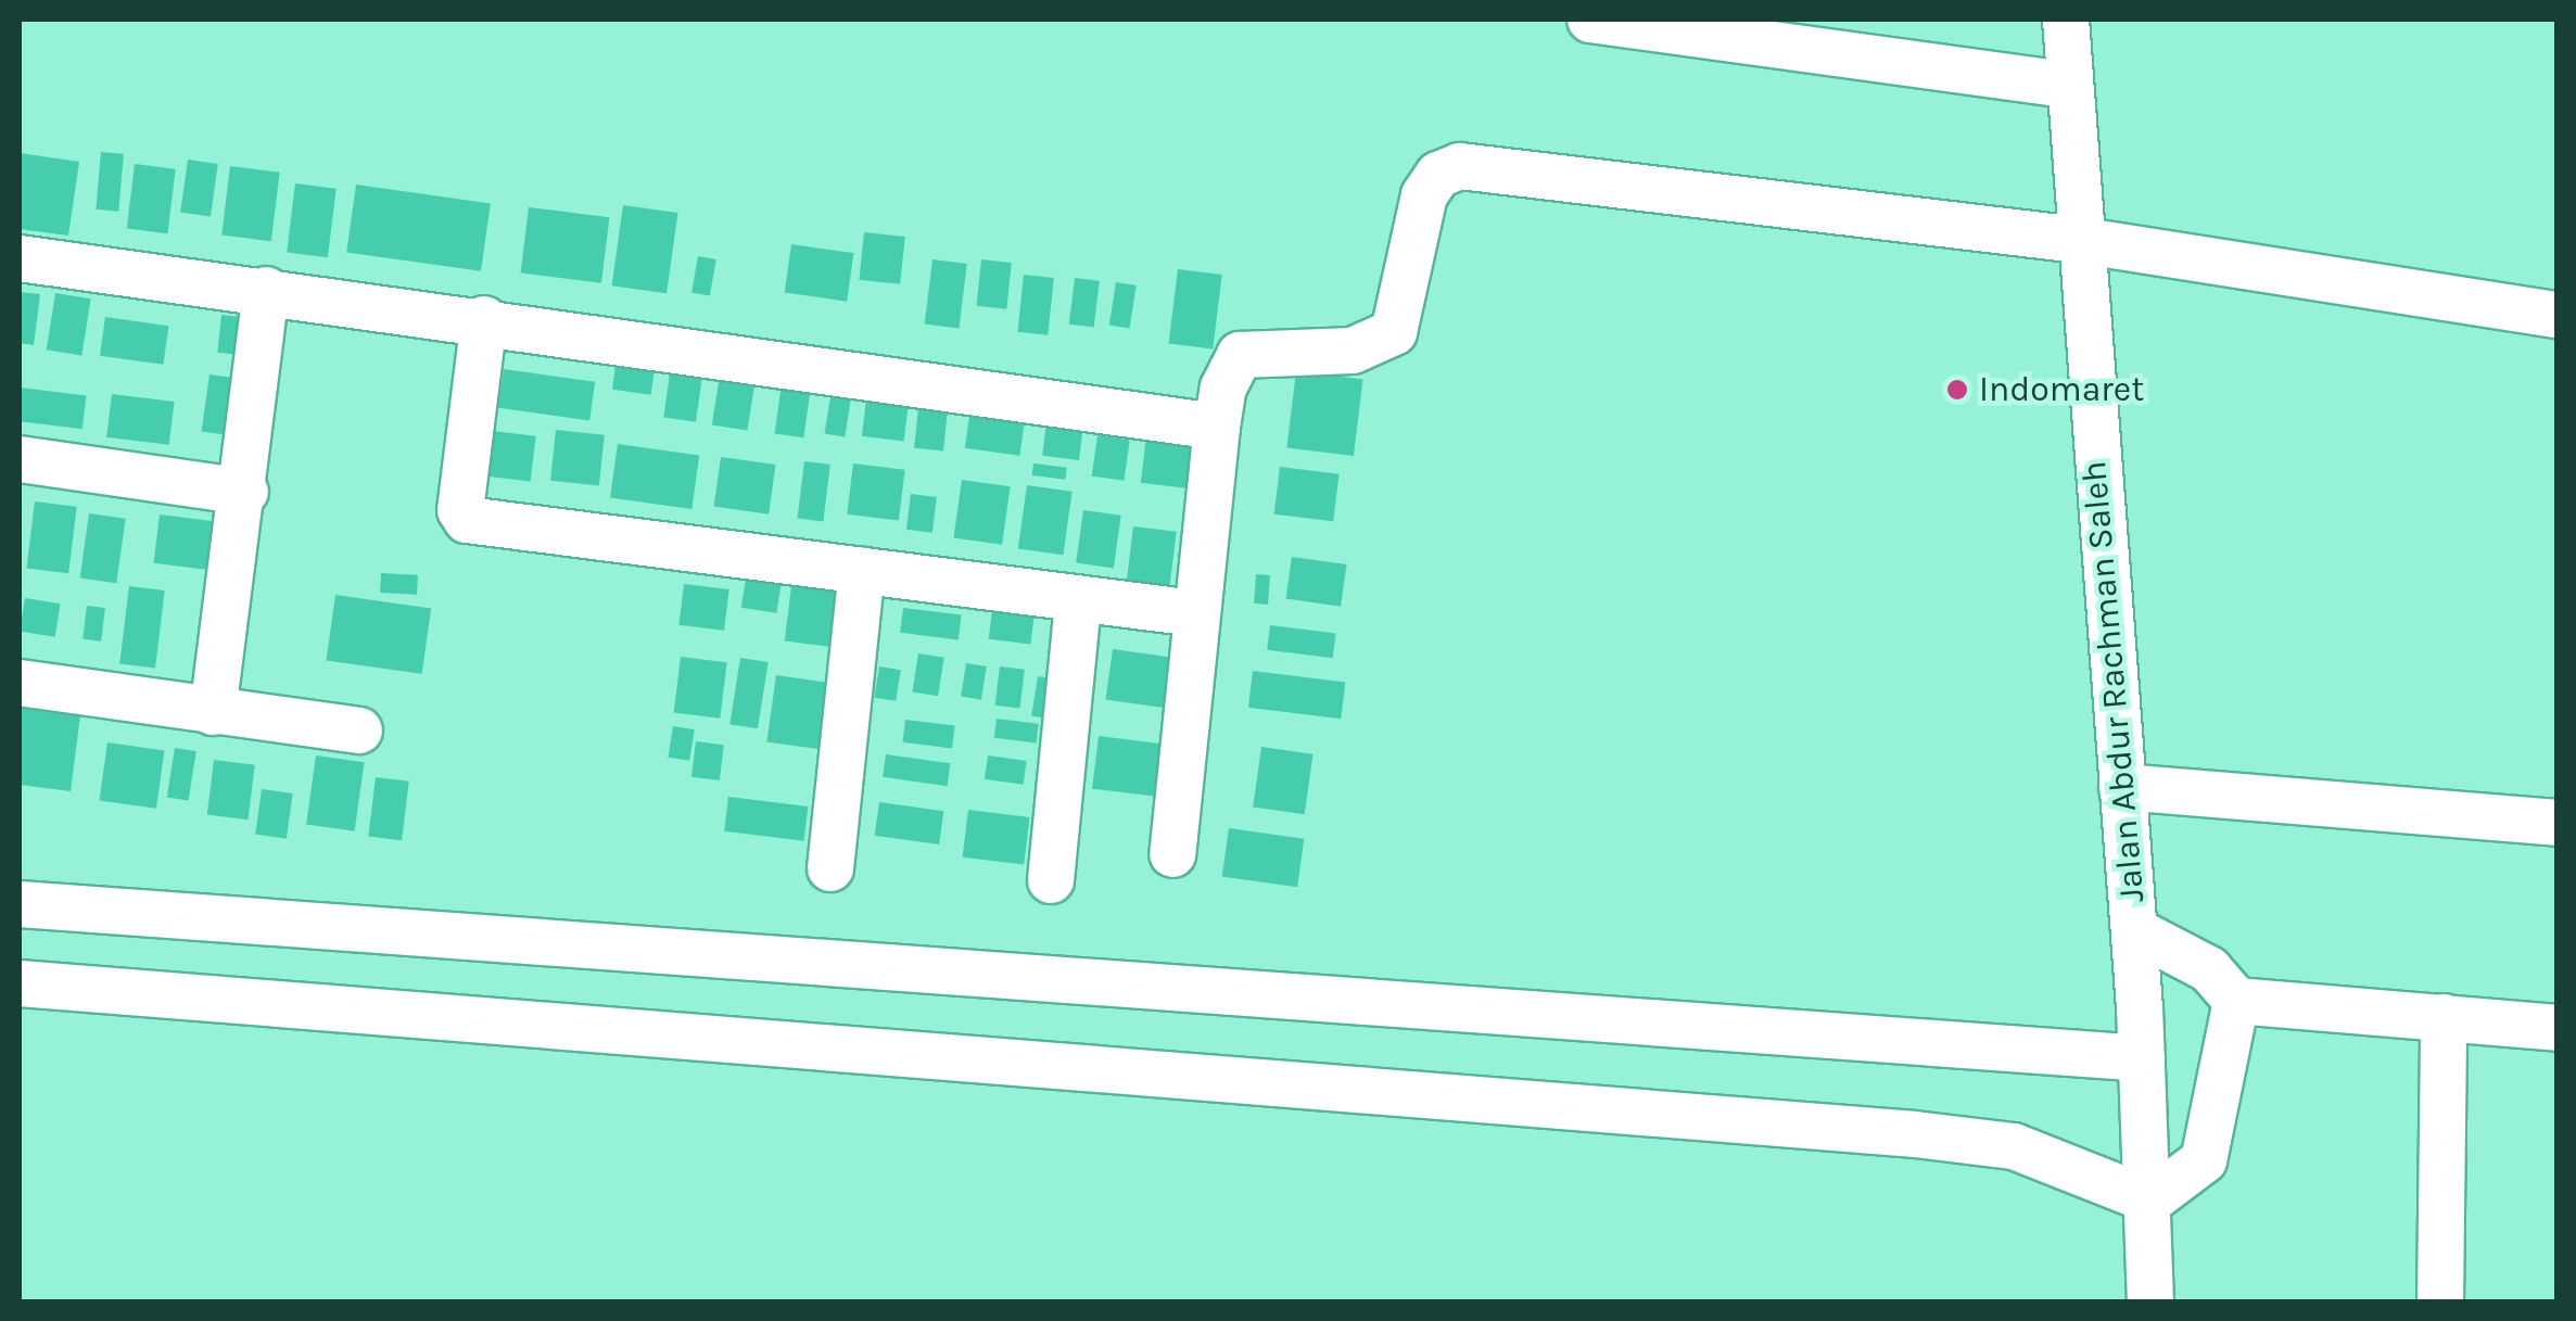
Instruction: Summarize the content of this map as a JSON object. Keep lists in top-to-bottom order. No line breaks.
{"streets":{"street":["Jalan Abdur Rachman Saleh"]},"places":["Indomaret"]}
